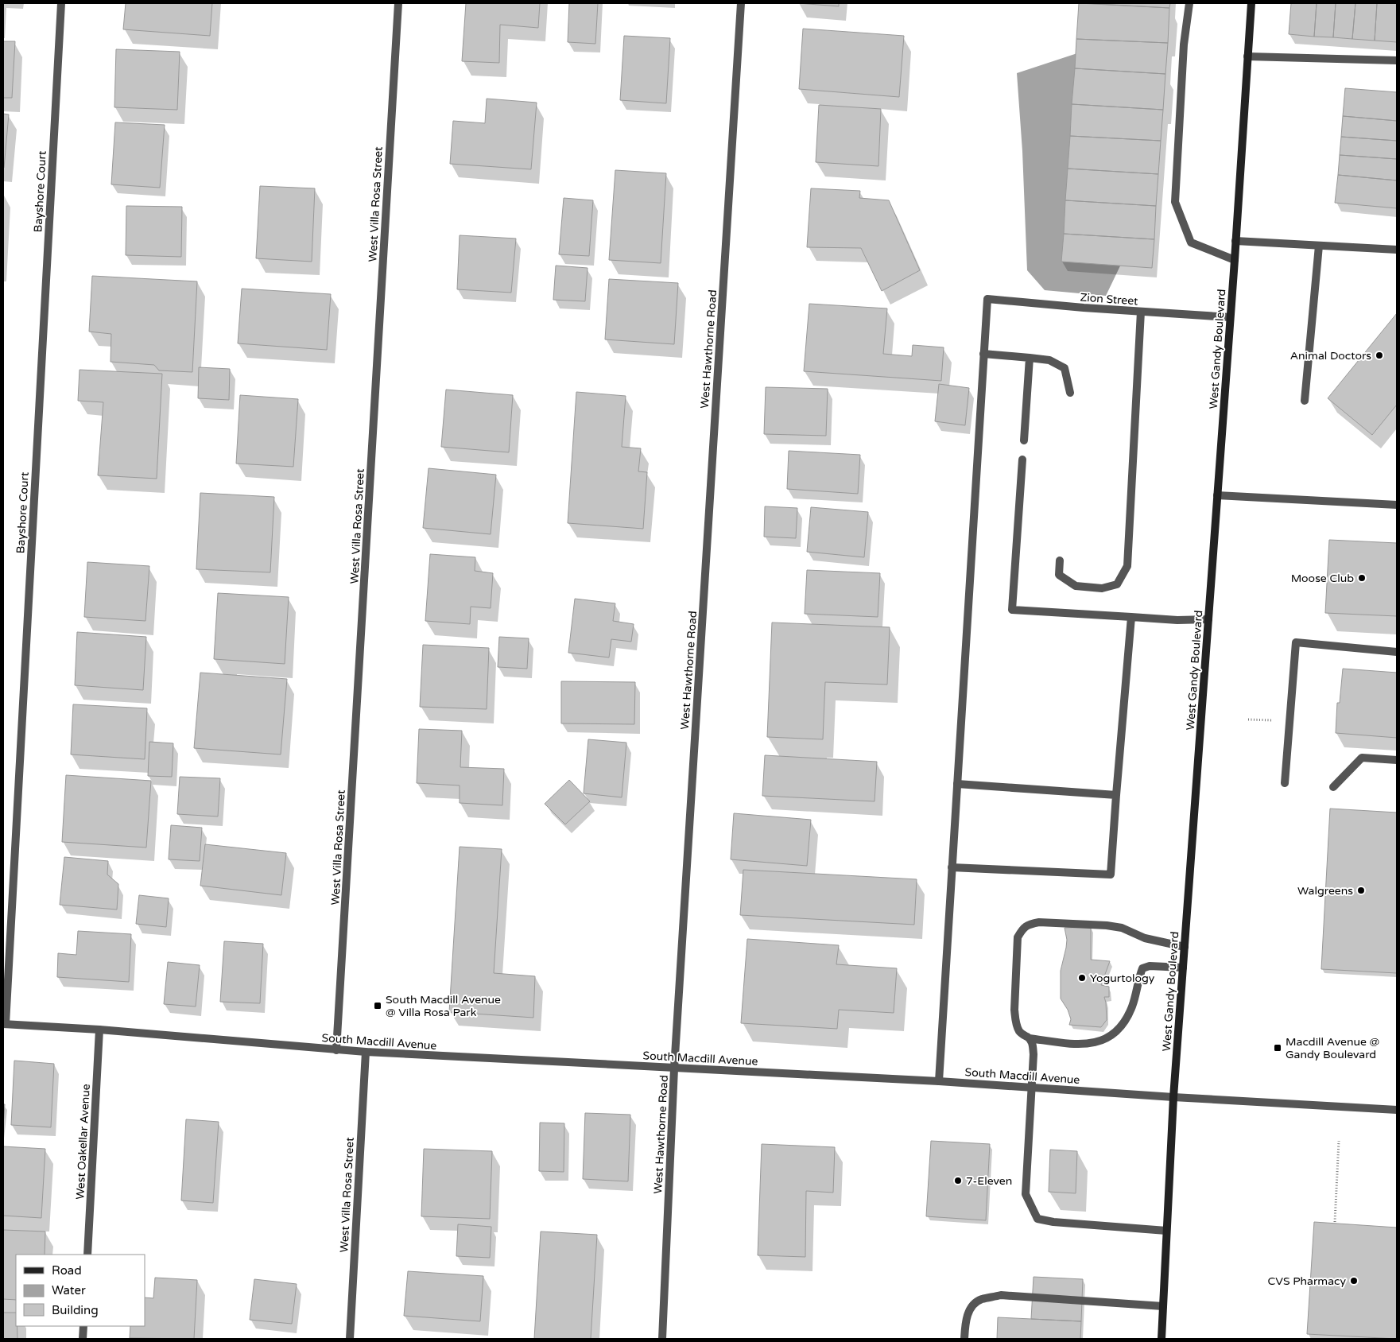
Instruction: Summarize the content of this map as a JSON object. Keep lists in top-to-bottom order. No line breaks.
{"streets":{"main road":["West Gandy Boulevard"],"street":["Bayshore Court","West Villa Rosa Street","Zion Street","West Hawthorne Road","South Macdill Avenue","West Oakellar Avenue"]},"crossings":[["Bayshore Court","South Macdill Avenue"],["West Villa Rosa Street","South Macdill Avenue"],["Zion Street","West Gandy Boulevard"],["West Hawthorne Road","South Macdill Avenue"],["West Gandy Boulevard","South Macdill Avenue"],["South Macdill Avenue","West Oakellar Avenue"]],"places":{"other":["Animal Doctors","Moose Club","Walgreens","Yogurtology","7-Eleven","CVS Pharmacy"],"transit":["South Macdill Avenue @ Villa Rosa Park","Macdill Avenue @ Gandy Boulevard"]},"legend":["Road","Water","Building"]}
